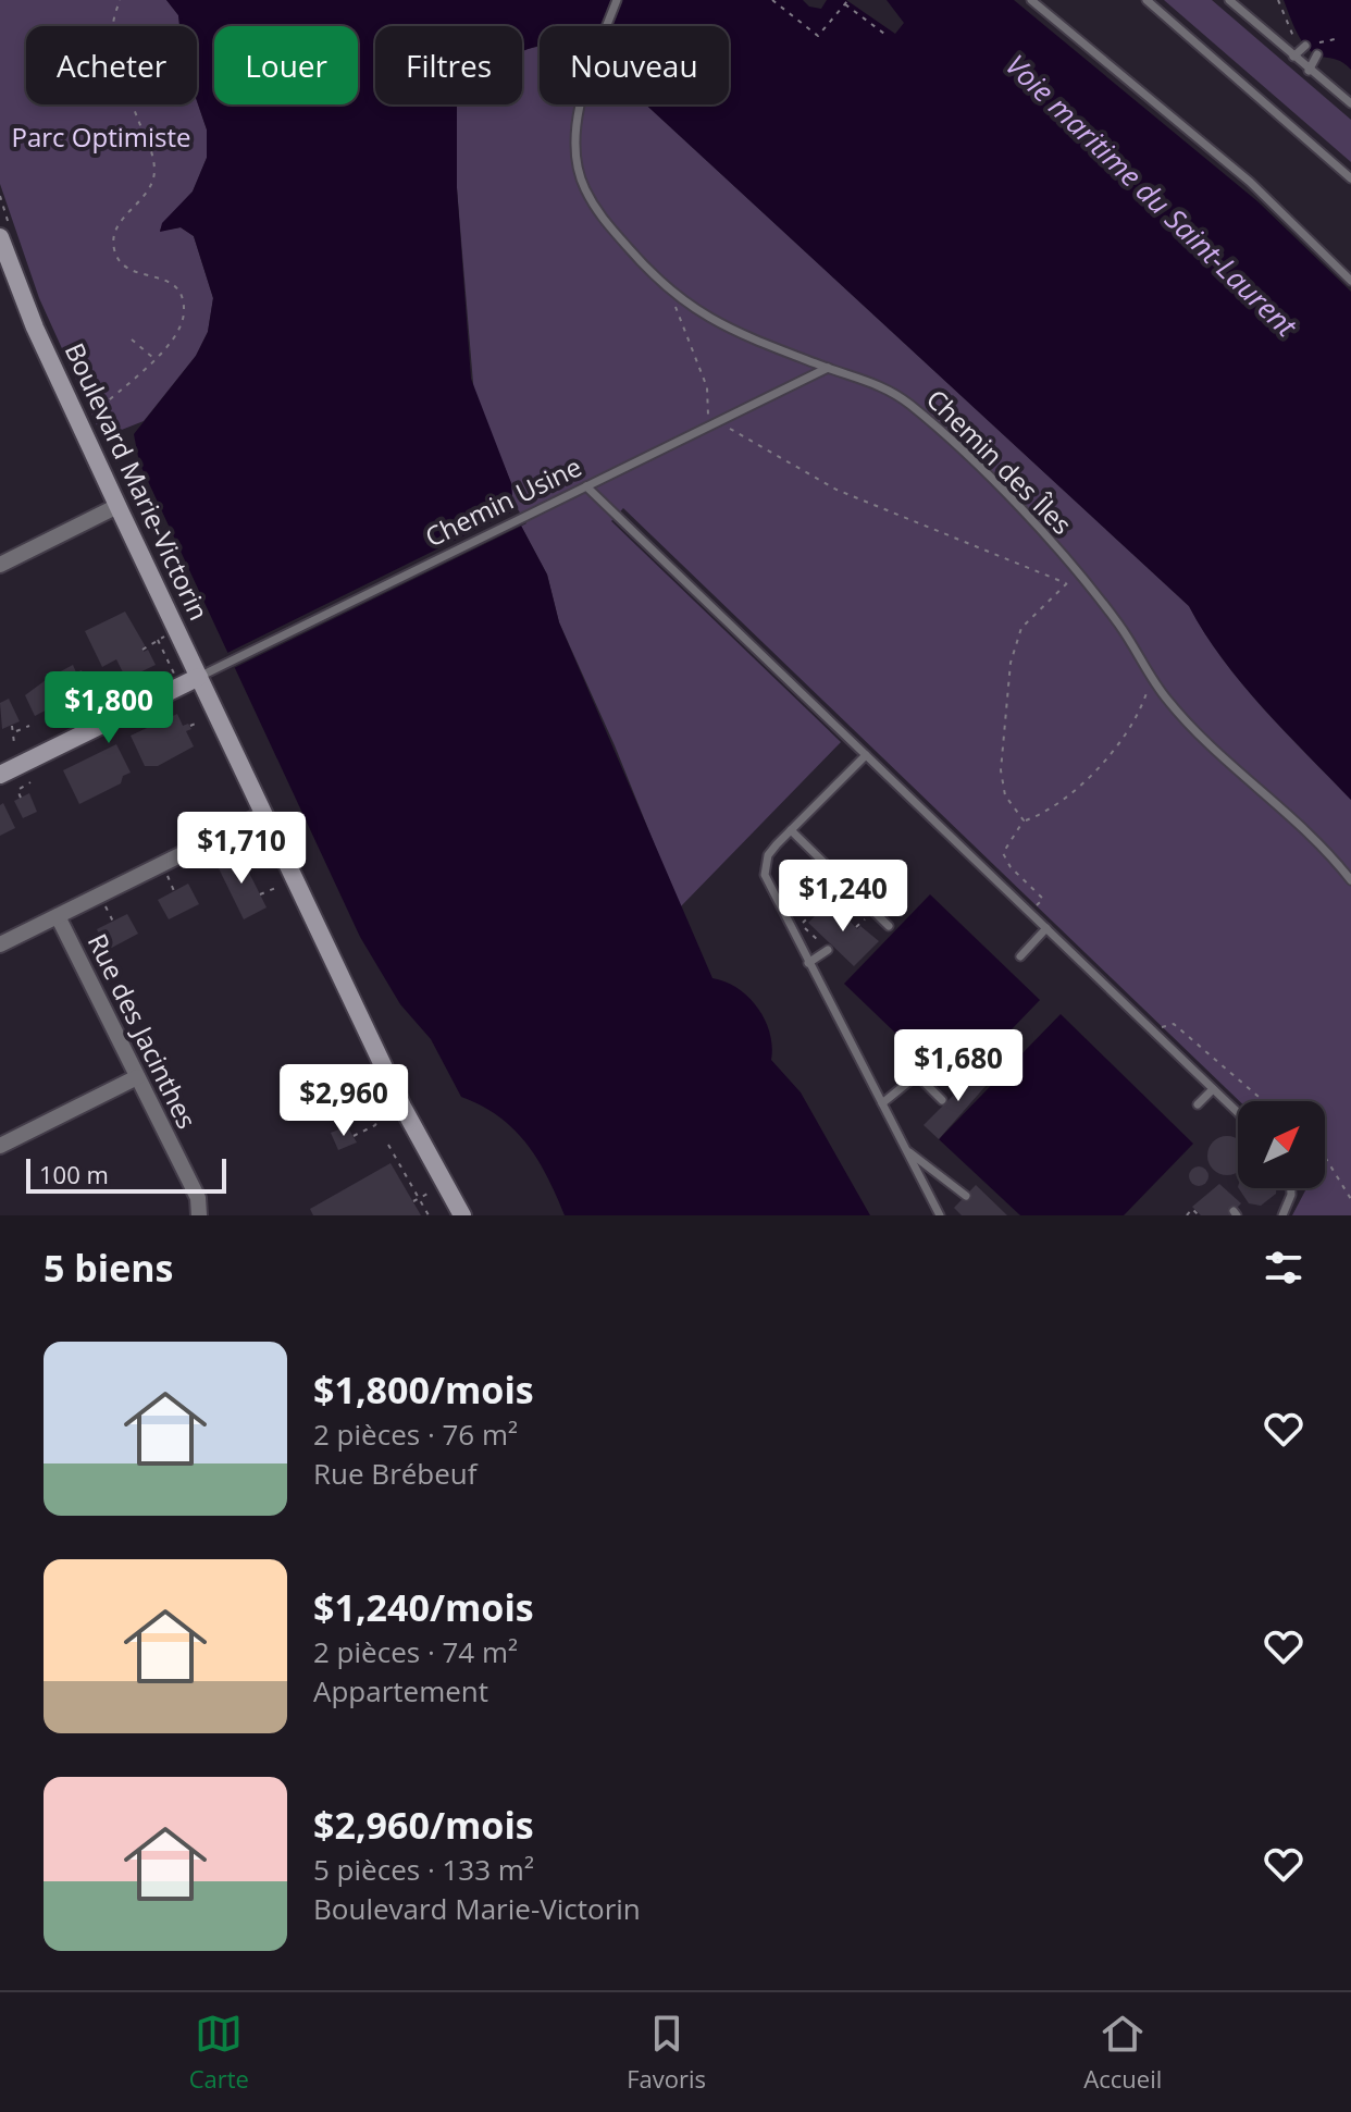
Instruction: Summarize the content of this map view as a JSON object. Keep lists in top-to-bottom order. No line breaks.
{"streets":{"street":["Boulevard Marie-Victorin","Rue des Jacinthes"],"lane":["Chemin des Îles","Chemin Usine"]},"crossings":[["Chemin des Îles","Chemin Usine"],["Boulevard Marie-Victorin","Chemin Usine"]],"water":["Voie maritime du Saint-Laurent"],"parks":["Parc Optimiste"],"scale_bar":"100 m","north":"top right","page":{"chip":["Acheter","Louer","Filtres","Nouveau"],"price":["$1,800","$1,710","$1,240","$1,680","$2,960"],"scale":"100 m","heading":"5 biens","list":[{"name":"$1,800/mois","note":"2 pièces · 76 m² · Rue Brébeuf"},{"name":"$1,240/mois","note":"2 pièces · 74 m² · Appartement"},{"name":"$2,960/mois","note":"5 pièces · 133 m² · Boulevard Marie-Victorin"}],"tabs":["Carte","Favoris","Accueil"]}}
